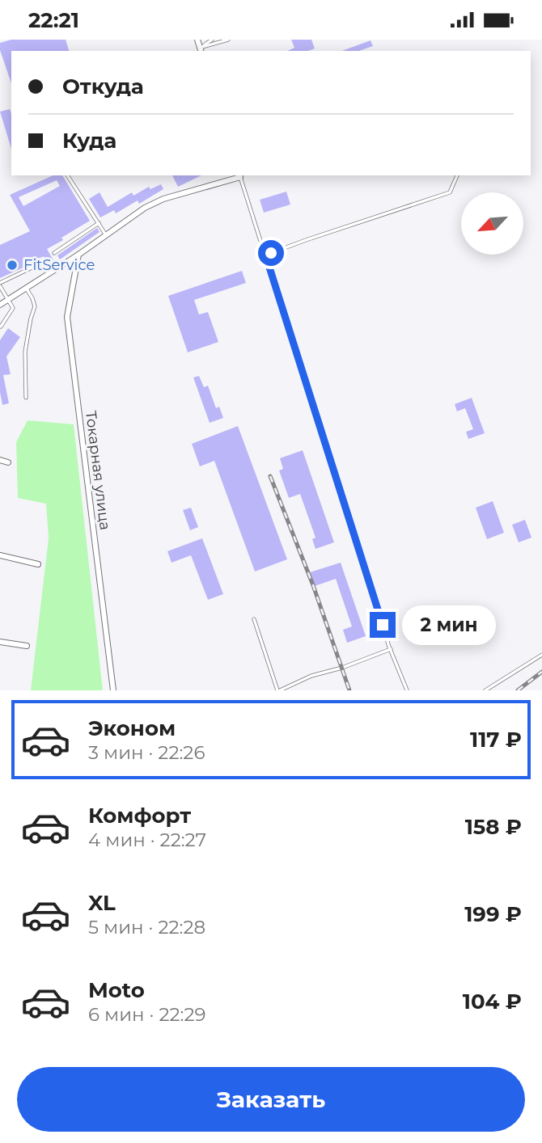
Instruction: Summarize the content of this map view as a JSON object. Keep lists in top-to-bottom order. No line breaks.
{"streets":{"street":["Токарная улица"]},"places":["FitService"],"north":"bottom left","page":{"status":"22:21","banner":["Откуда","Куда"],"bubble":"2 мин","list":[{"name":"Эконом","note":"3 мин · 22:26","value":"117 ₽"},{"name":"Комфорт","note":"4 мин · 22:27","value":"158 ₽"},{"name":"XL","note":"5 мин · 22:28","value":"199 ₽"},{"name":"Moto","note":"6 мин · 22:29","value":"104 ₽"}],"buttons":"Заказать"}}
